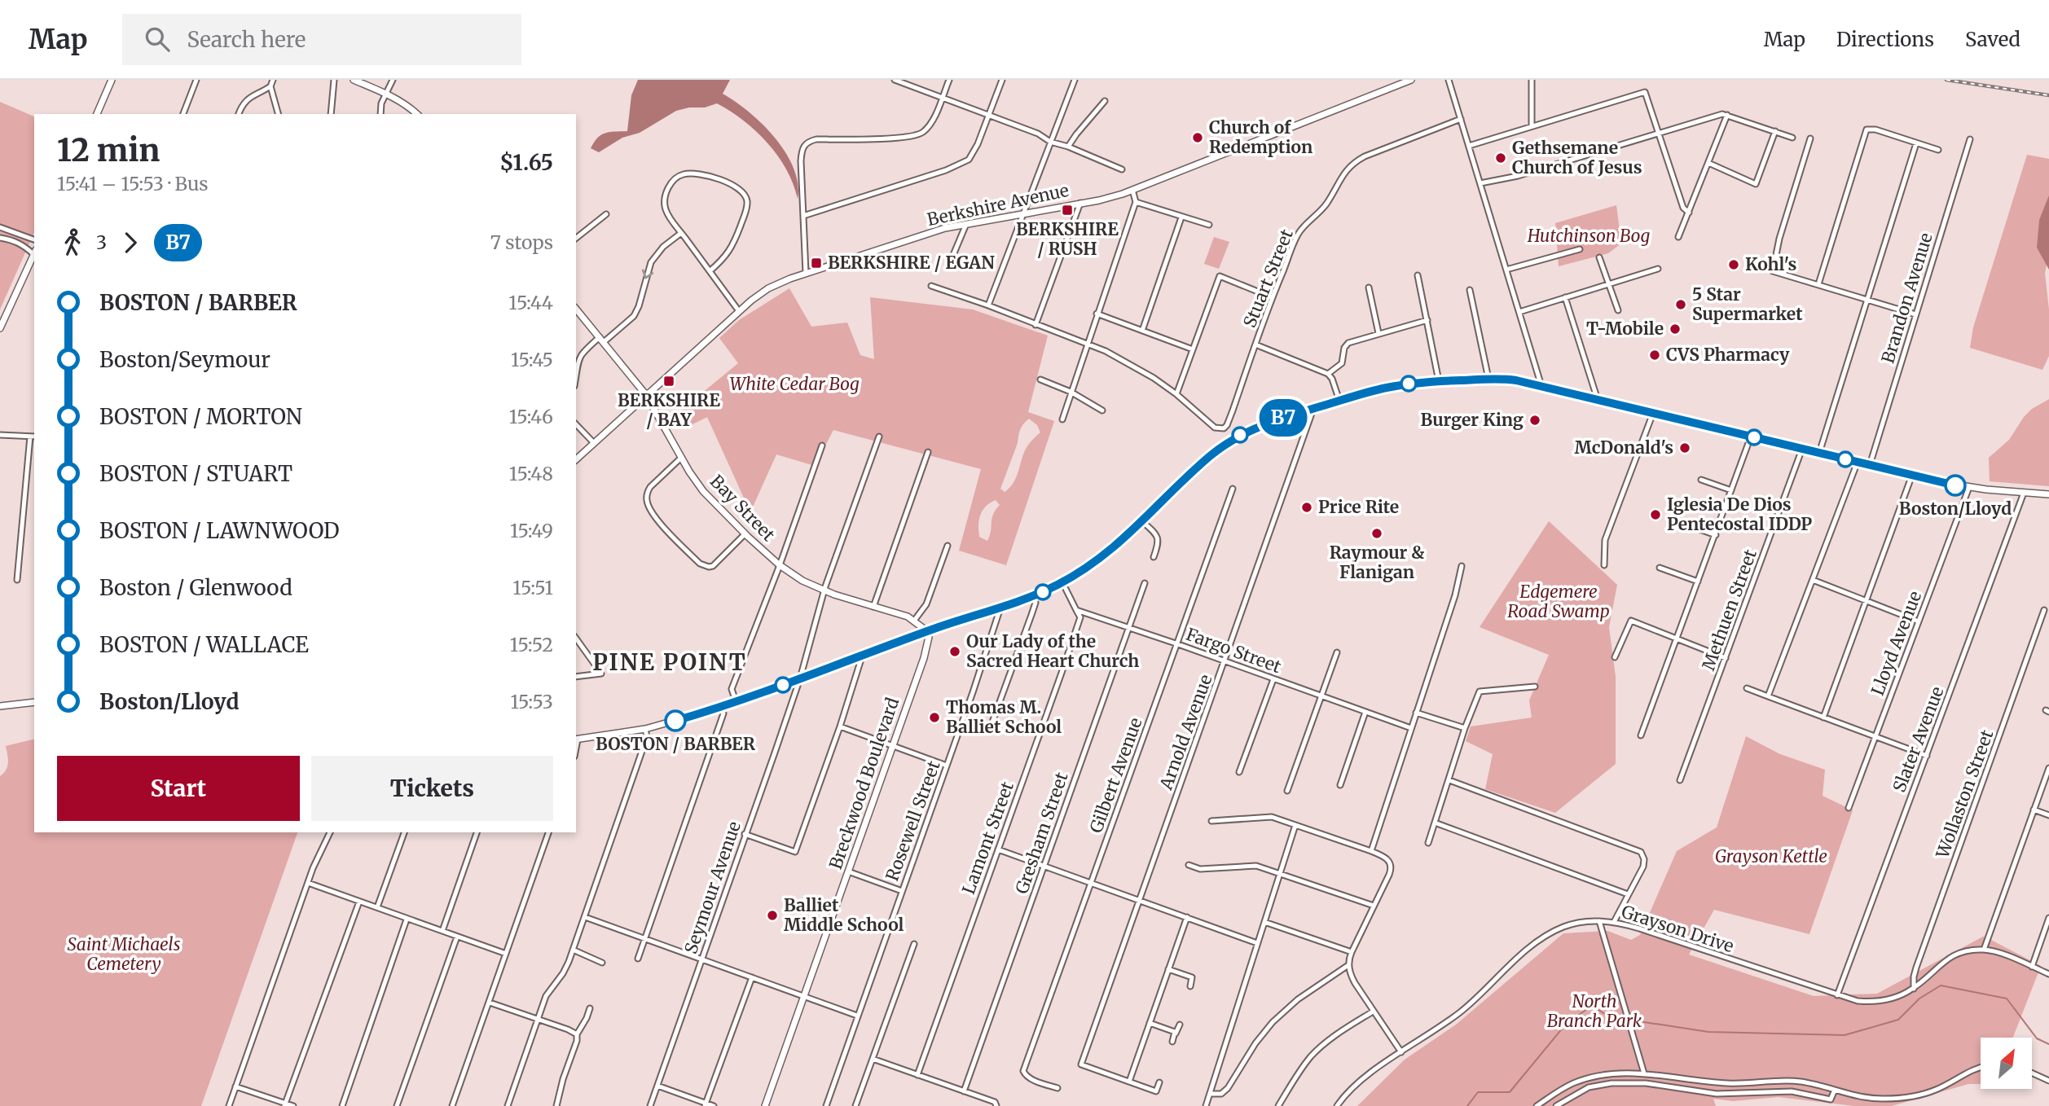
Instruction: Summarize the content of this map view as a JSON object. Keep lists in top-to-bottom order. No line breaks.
{"streets":{"main road":["Berkshire Avenue","Bay Street","Breckwood Boulevard"],"street":["Stuart Street","Brandon Avenue","Methuen Street","Lloyd Avenue","Fargo Street","Arnold Avenue","Slater Avenue","Gilbert Avenue","Wollaston Street","Rosewell Street","Gresham Street","Lamont Street","Seymour Avenue","Grayson Drive"]},"crossings":[["Berkshire Avenue","Bay Street"],["Bay Street","Breckwood Boulevard"],["Bay Street","Seymour Avenue"],["Fargo Street","Arnold Avenue"],["Fargo Street","Gilbert Avenue"],["Fargo Street","Gresham Street"],["Fargo Street","Lamont Street"],["Slater Avenue","Grayson Drive"],["Wollaston Street","Grayson Drive"]],"districts":["PINE POINT"],"parks":["Hutchinson Bog","White Cedar Bog","Edgemere Road Swamp","Grayson Kettle","Saint Michaels Cemetery","North Branch Park"],"places":{"other":["Church of Redemption","Gethsemane Church of Jesus","Kohl's","5 Star Supermarket","T-Mobile","CVS Pharmacy","Burger King","McDonald's","Boston/Lloyd","Price Rite","Iglesia De Dios Pentecostal IDDP","Raymour & Flanigan","Our Lady of the Sacred Heart Church","Thomas M. Balliet School","BOSTON / BARBER","Balliet Middle School"],"transit":["BERKSHIRE / RUSH","BERKSHIRE / EGAN","BERKSHIRE / BAY"]},"lines":["bus line B7"],"north":"top right","page":{"header":"Map","search":"Search here","nav":["Map","Directions","Saved"],"on_map":"B7","heading":["12 min","15:41 – 15:53 · Bus","$1.65"],"legs":["3","B7","7 stops"],"list":[{"name":"BOSTON / BARBER","value":"15:44"},{"name":"Boston/Seymour","value":"15:45"},{"name":"BOSTON / MORTON","value":"15:46"},{"name":"BOSTON / STUART","value":"15:48"},{"name":"BOSTON / LAWNWOOD","value":"15:49"},{"name":"Boston / Glenwood","value":"15:51"},{"name":"BOSTON / WALLACE","value":"15:52"},{"name":"Boston/Lloyd","value":"15:53"}],"buttons":["Start","Tickets"]}}
